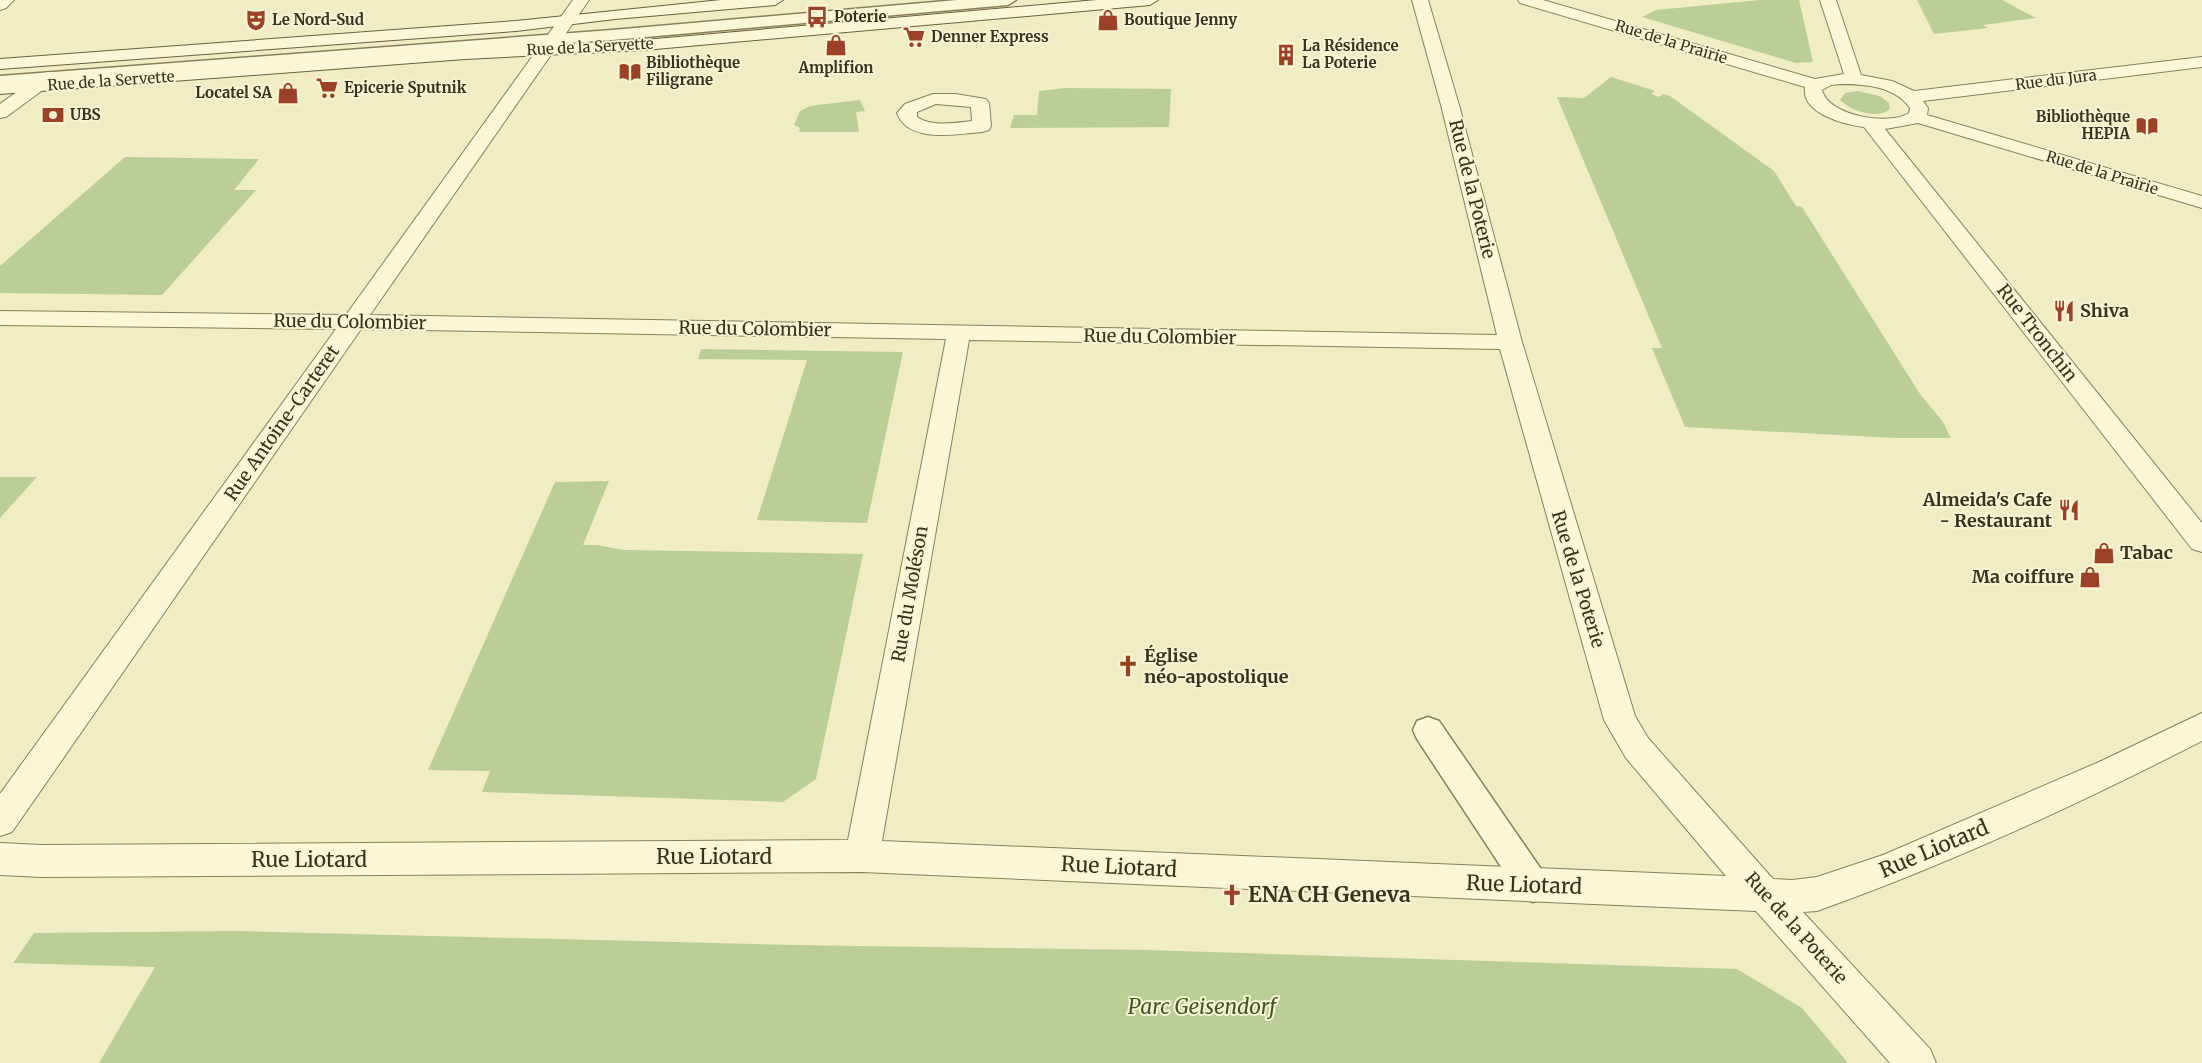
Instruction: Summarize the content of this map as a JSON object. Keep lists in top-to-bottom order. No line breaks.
{"streets":{"street":["Rue de la Prairie","Rue de la Servette","Rue du Jura","Rue de la Poterie","Rue du Colombier","Rue Tronchin","Rue Antoine-Carteret","Rue du Moléson","Rue Liotard"]},"crossings":[["Rue de la Servette","Rue Antoine-Carteret"],["Rue de la Poterie","Rue du Colombier"],["Rue de la Poterie","Rue Liotard"],["Rue du Colombier","Rue Antoine-Carteret"],["Rue du Colombier","Rue du Moléson"],["Rue du Moléson","Rue Liotard"]],"parks":["Parc Geisendorf"],"places":{"bus stop":["Poterie"],"theatre":["Le Nord-Sud"],"shop":["Boutique Jenny","Amplifion","Locatel SA","Tabac","Ma coiffure"],"supermarket":["Denner Express","Epicerie Sputnik"],"building":["La Résidence La Poterie"],"library":["Bibliothèque Filigrane","Bibliothèque HEPIA"],"bank":["UBS"],"restaurant":["Shiva","Almeida's Cafe - Restaurant"],"church":["Église néo-apostolique","ENA CH Geneva"]}}
